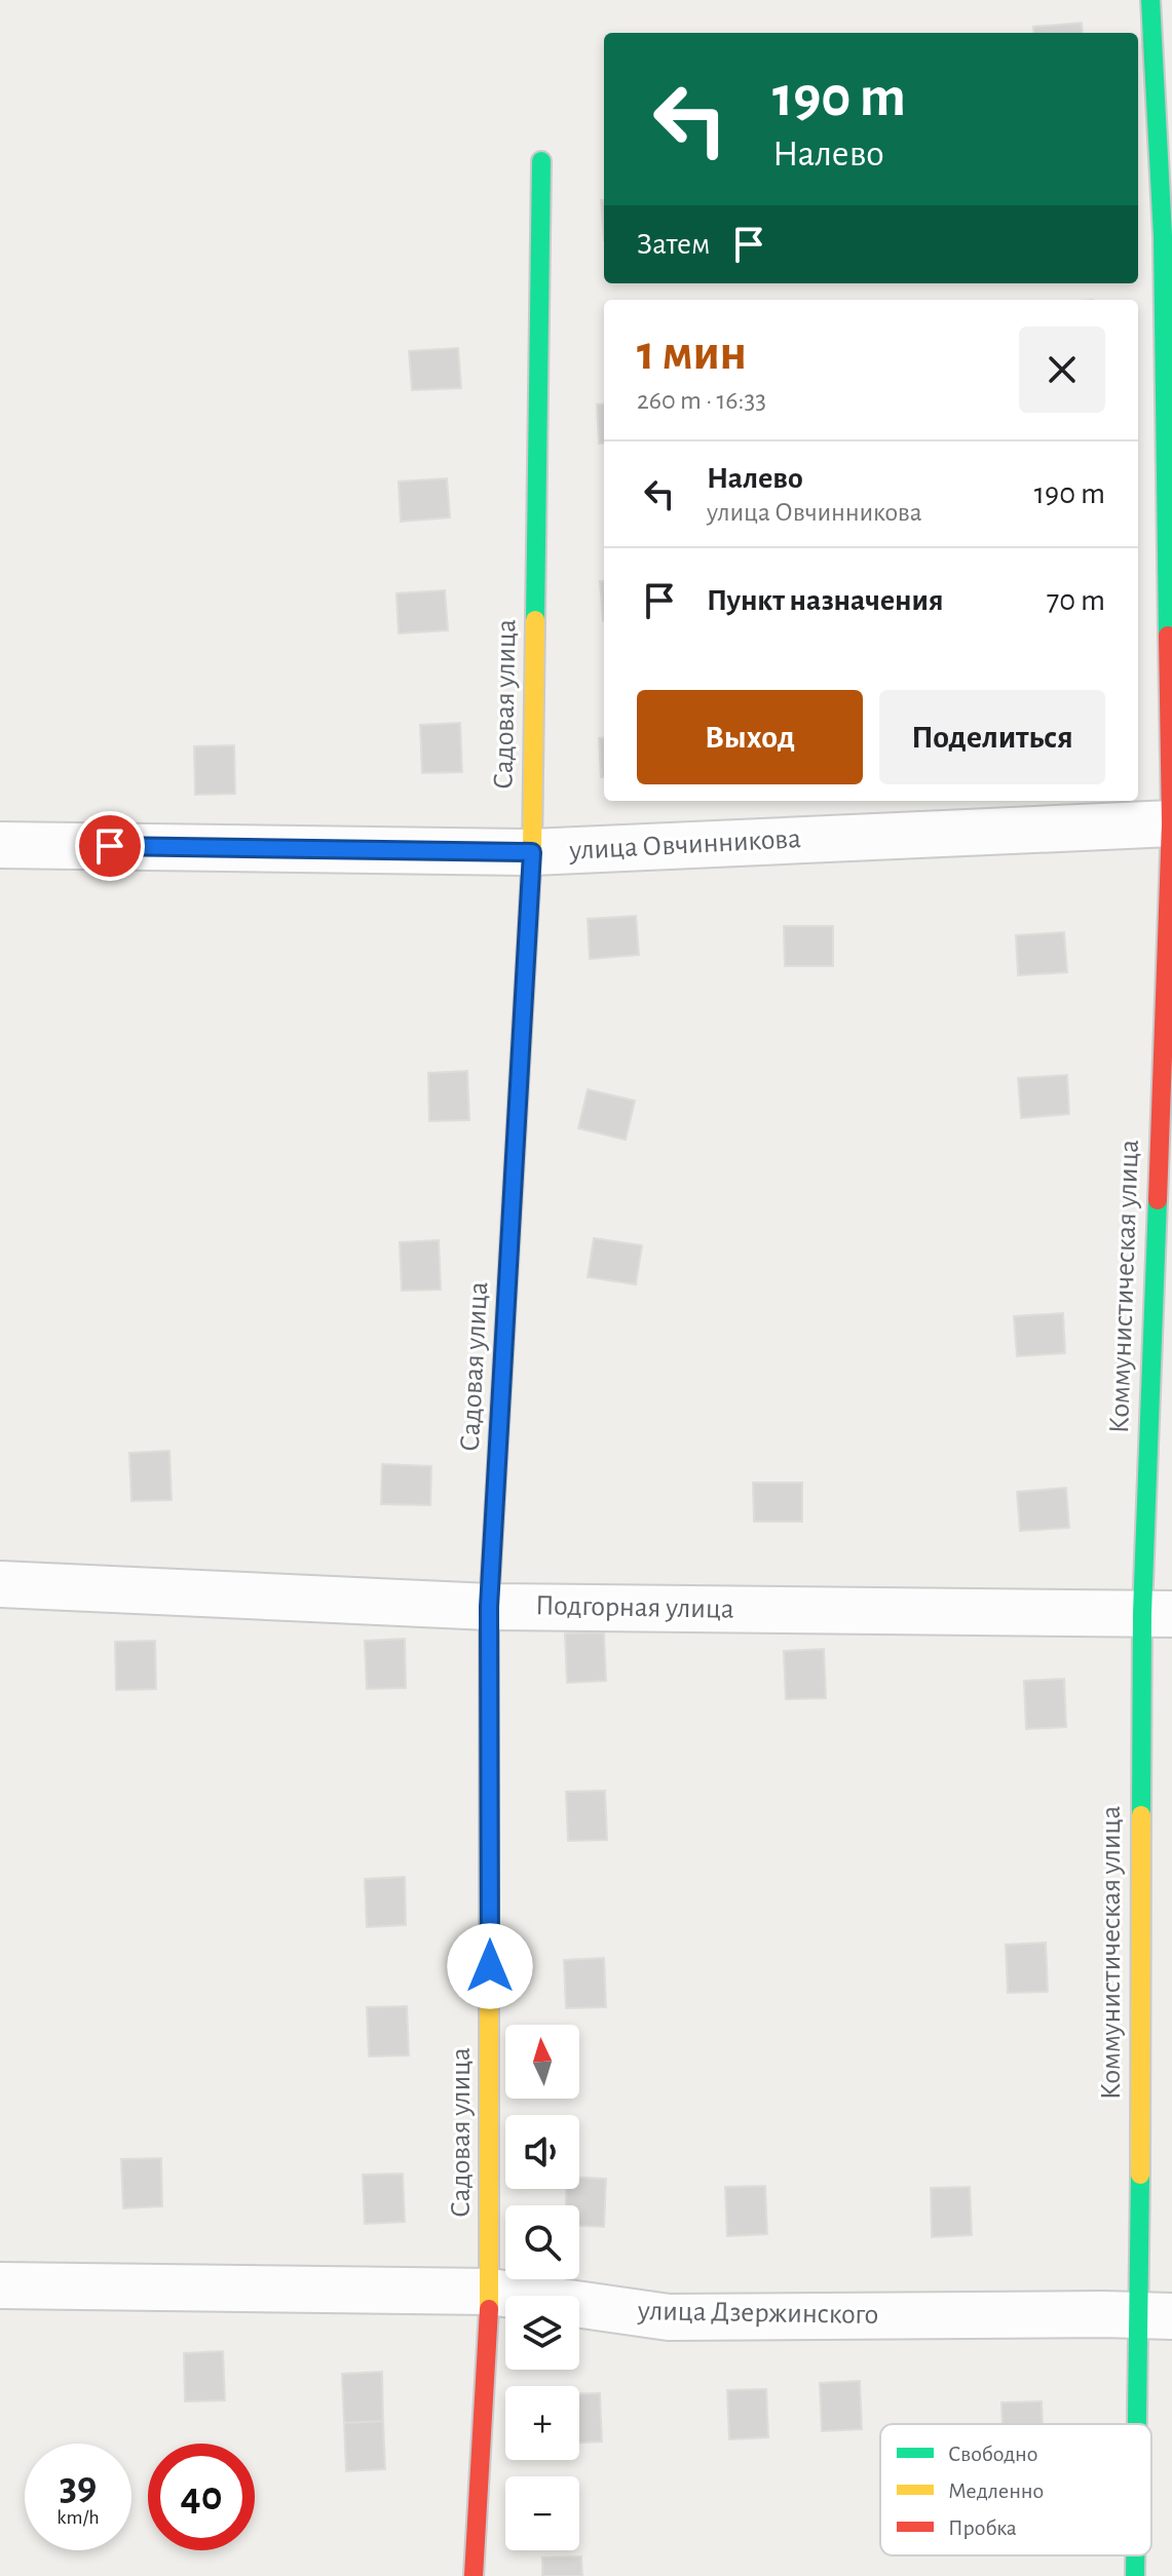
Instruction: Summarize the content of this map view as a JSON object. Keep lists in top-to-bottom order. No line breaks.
{"streets":{"street":["Садовая улица","улица Овчинникова","Коммунистическая улица","Подгорная улица","улица Дзержинского"]},"crossings":[["Садовая улица","улица Овчинникова"],["Садовая улица","Подгорная улица"],["Садовая улица","улица Дзержинского"],["улица Овчинникова","Коммунистическая улица"],["Коммунистическая улица","Подгорная улица"],["Коммунистическая улица","улица Дзержинского"]],"legend":["Свободно","Медленно","Пробка"],"north":"top","page":{"turn":["190 m","Налево"],"then":"Затем","heading":["1 мин","260 m · 16:33"],"list":[{"name":"Налево","note":"улица Овчинникова","value":"190 m"},{"name":"Пункт назначения","value":"70 m"}],"buttons":["Выход","Поделиться"],"map_buttons":["+","−"],"speed":"39 km/h","limit":"40"}}
